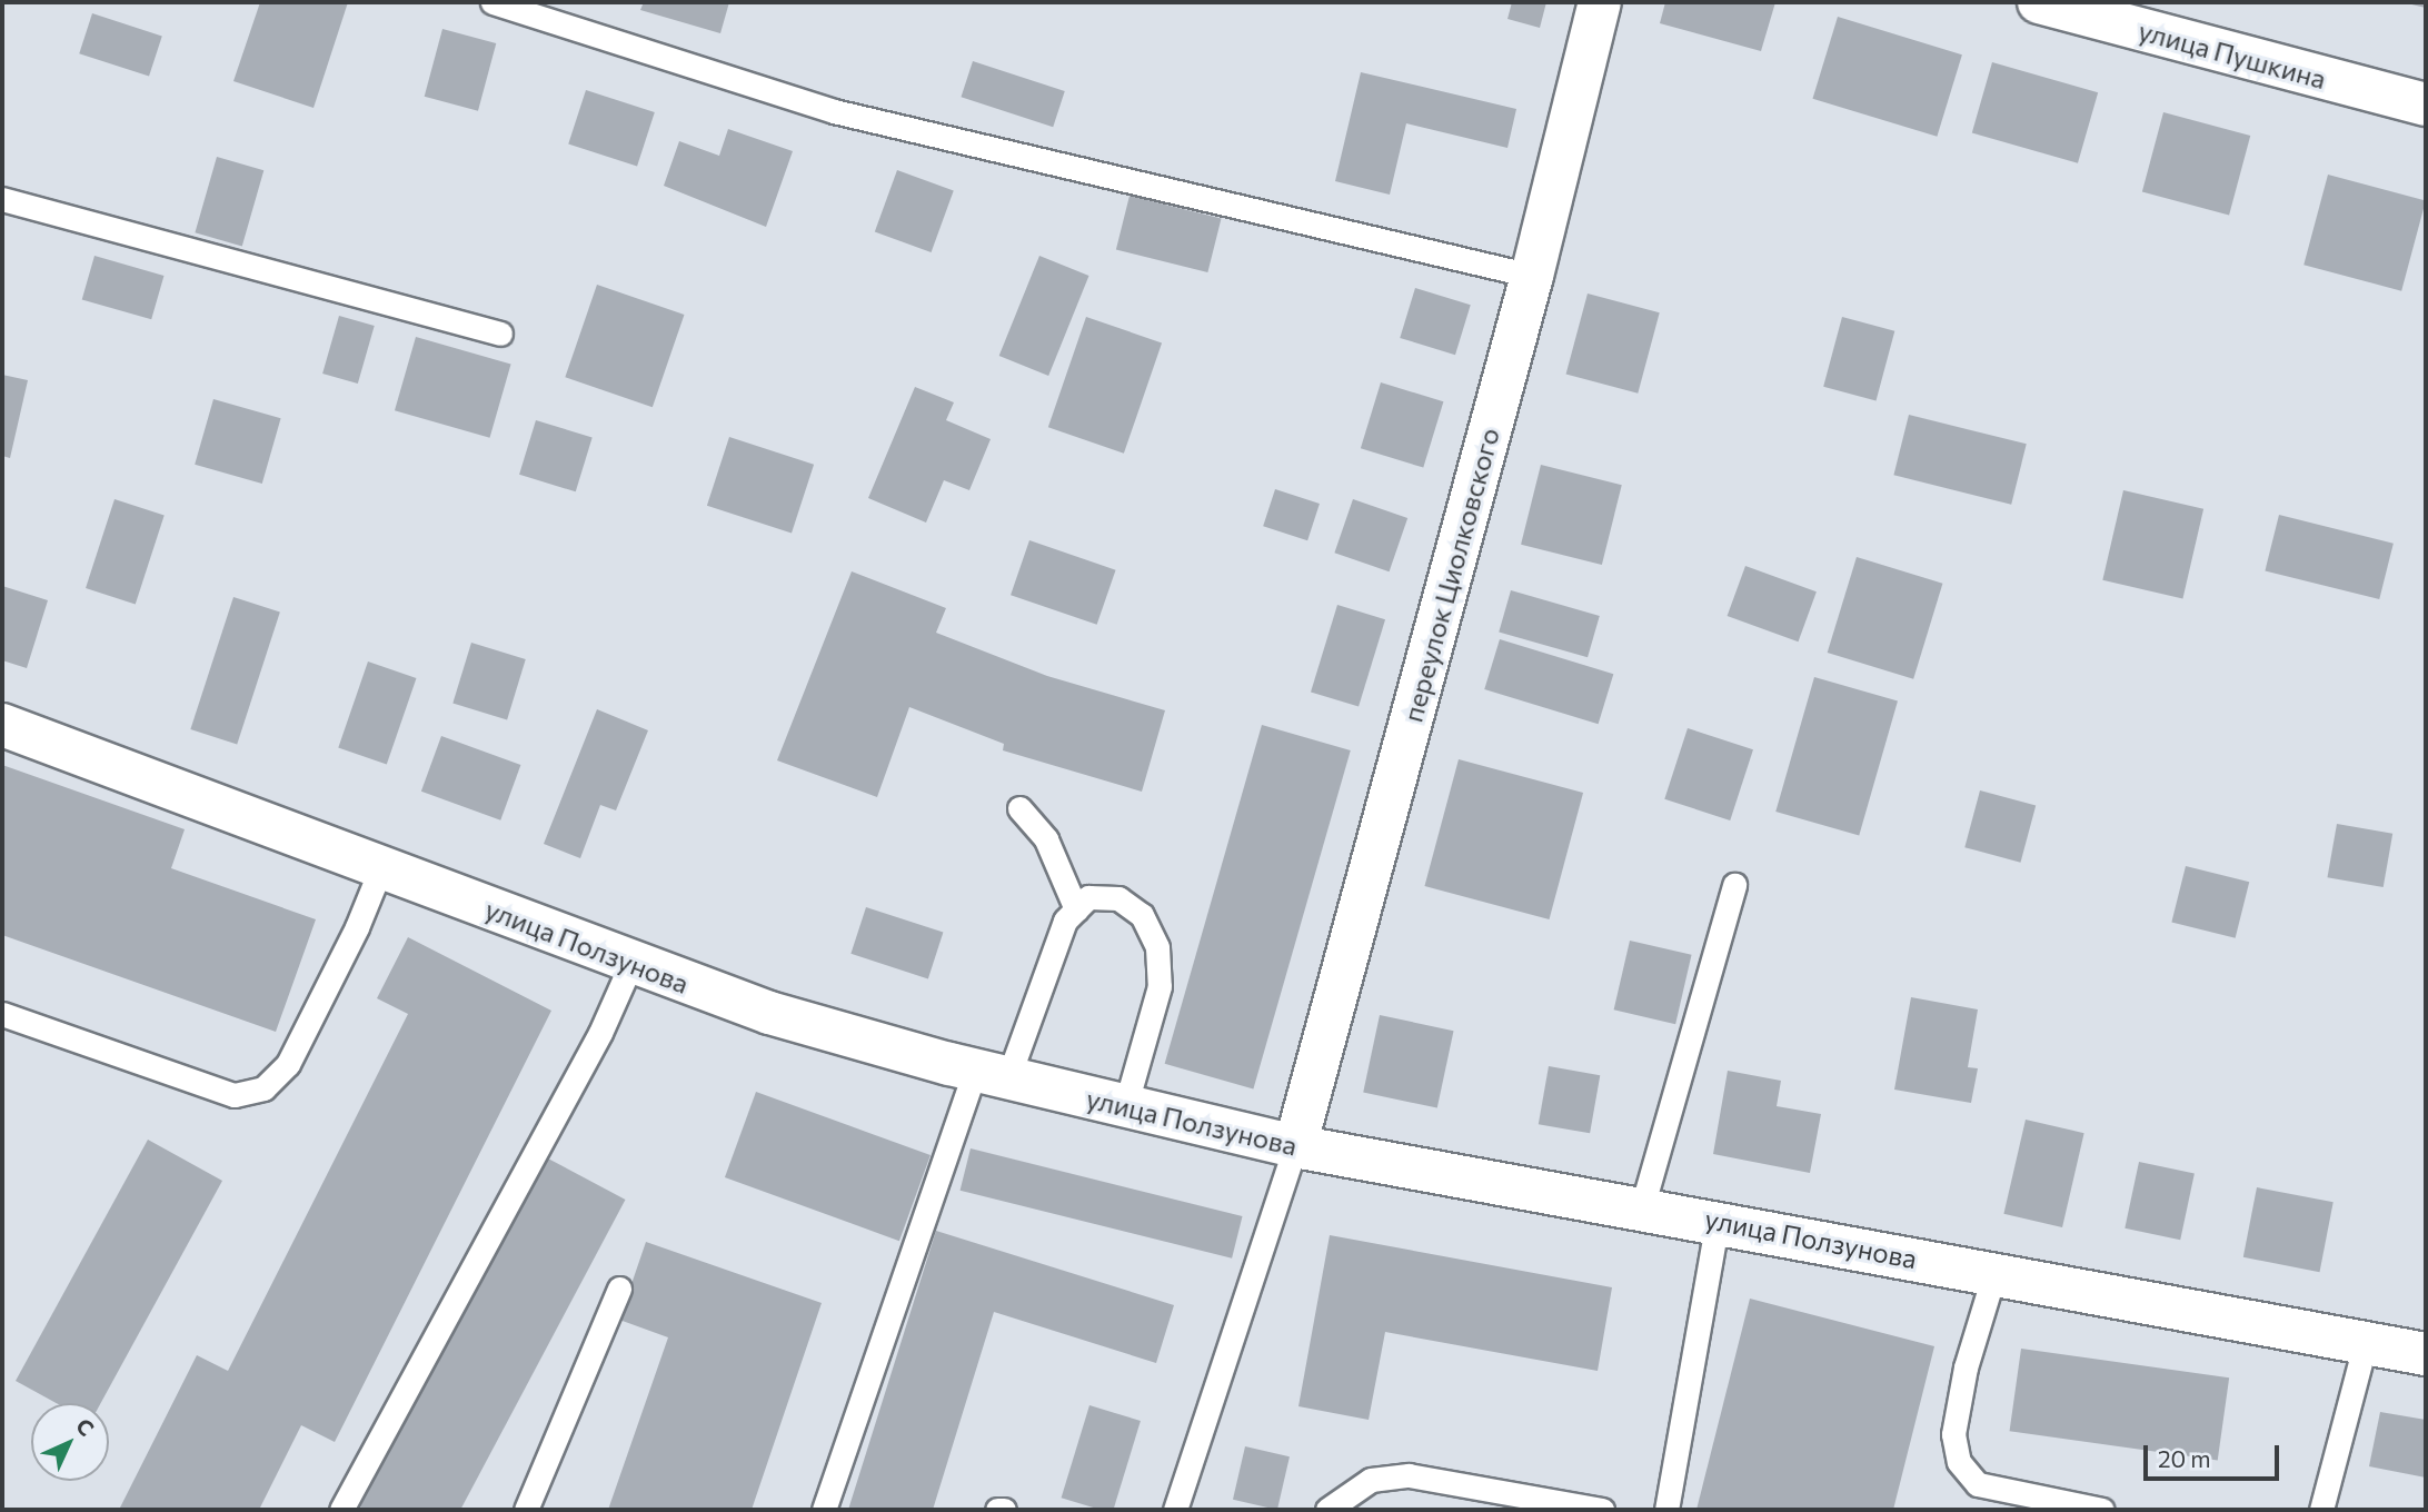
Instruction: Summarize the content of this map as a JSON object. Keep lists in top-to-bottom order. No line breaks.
{"streets":{"street":["улица Пушкина","переулок Циолковского","улица Ползунова"]},"crossings":[["переулок Циолковского","улица Ползунова"]],"scale_bar":"20 m","north":"top right"}
